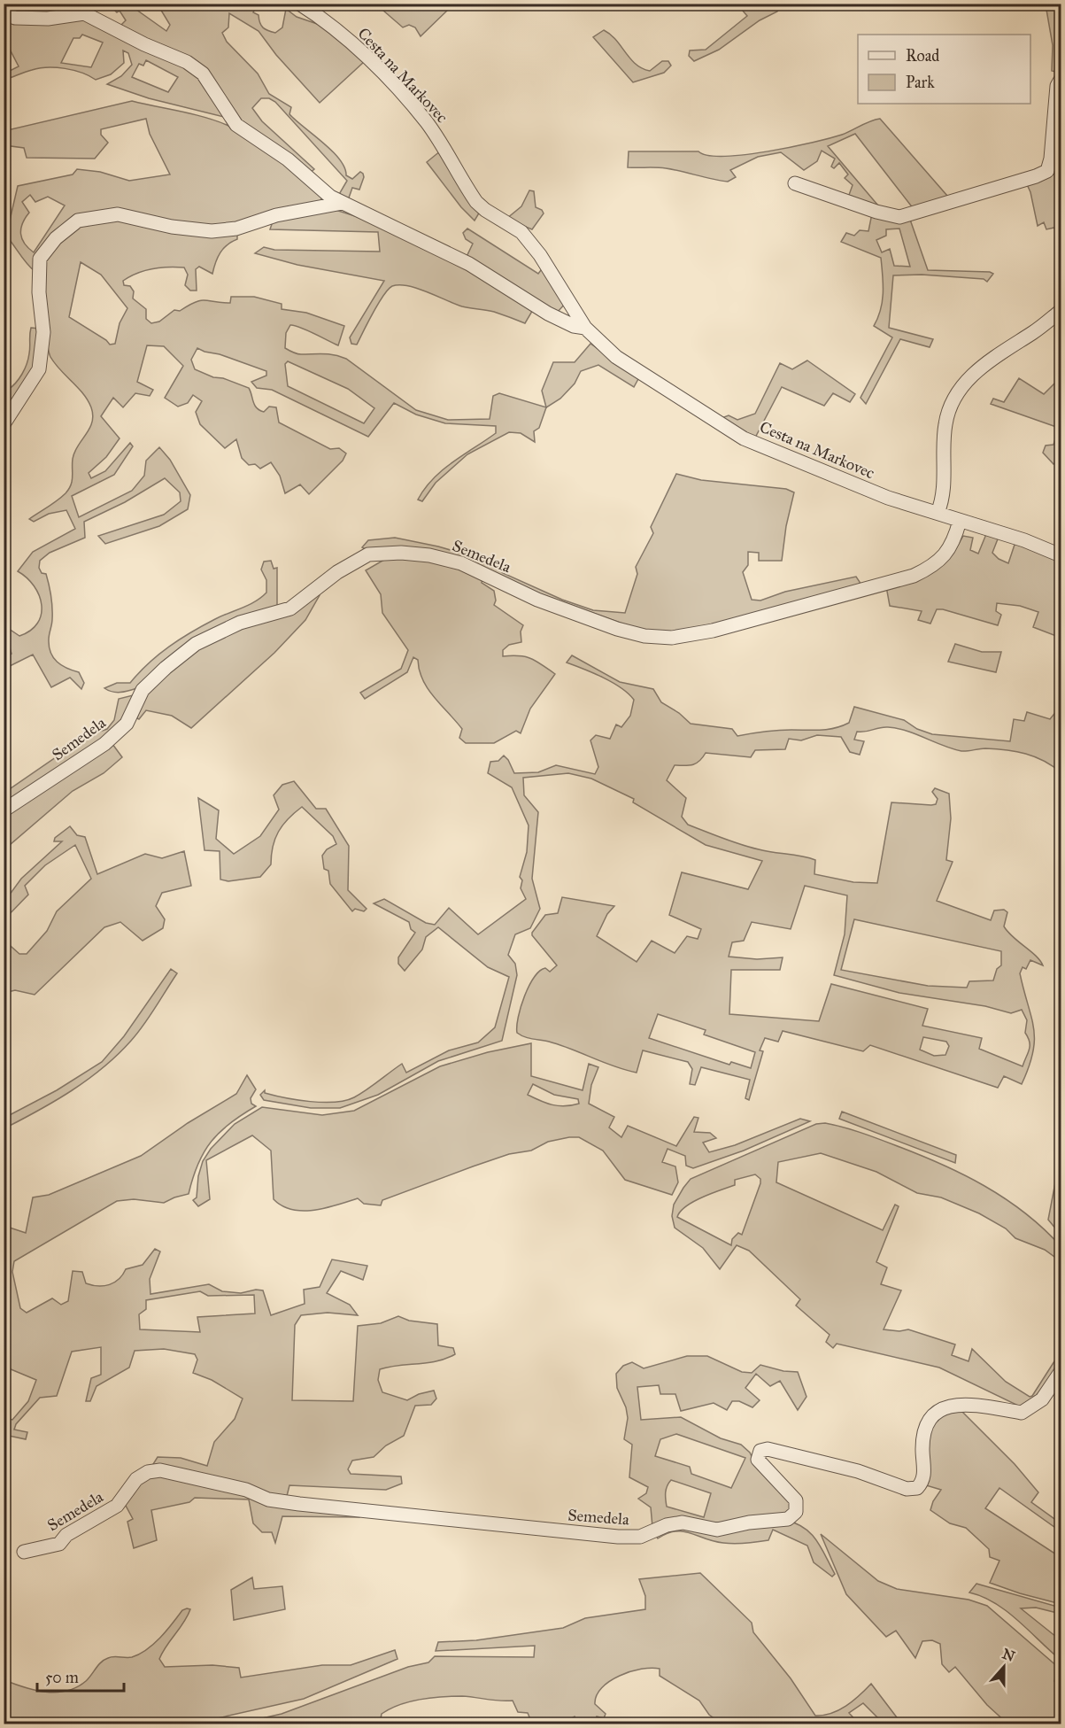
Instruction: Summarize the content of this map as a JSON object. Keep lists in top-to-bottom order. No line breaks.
{"streets":{"street":["Cesta na Markovec","Semedela"]},"crossings":[["Cesta na Markovec","Semedela"]],"legend":["Road","Park"],"scale_bar":"50 m","north":"top"}
